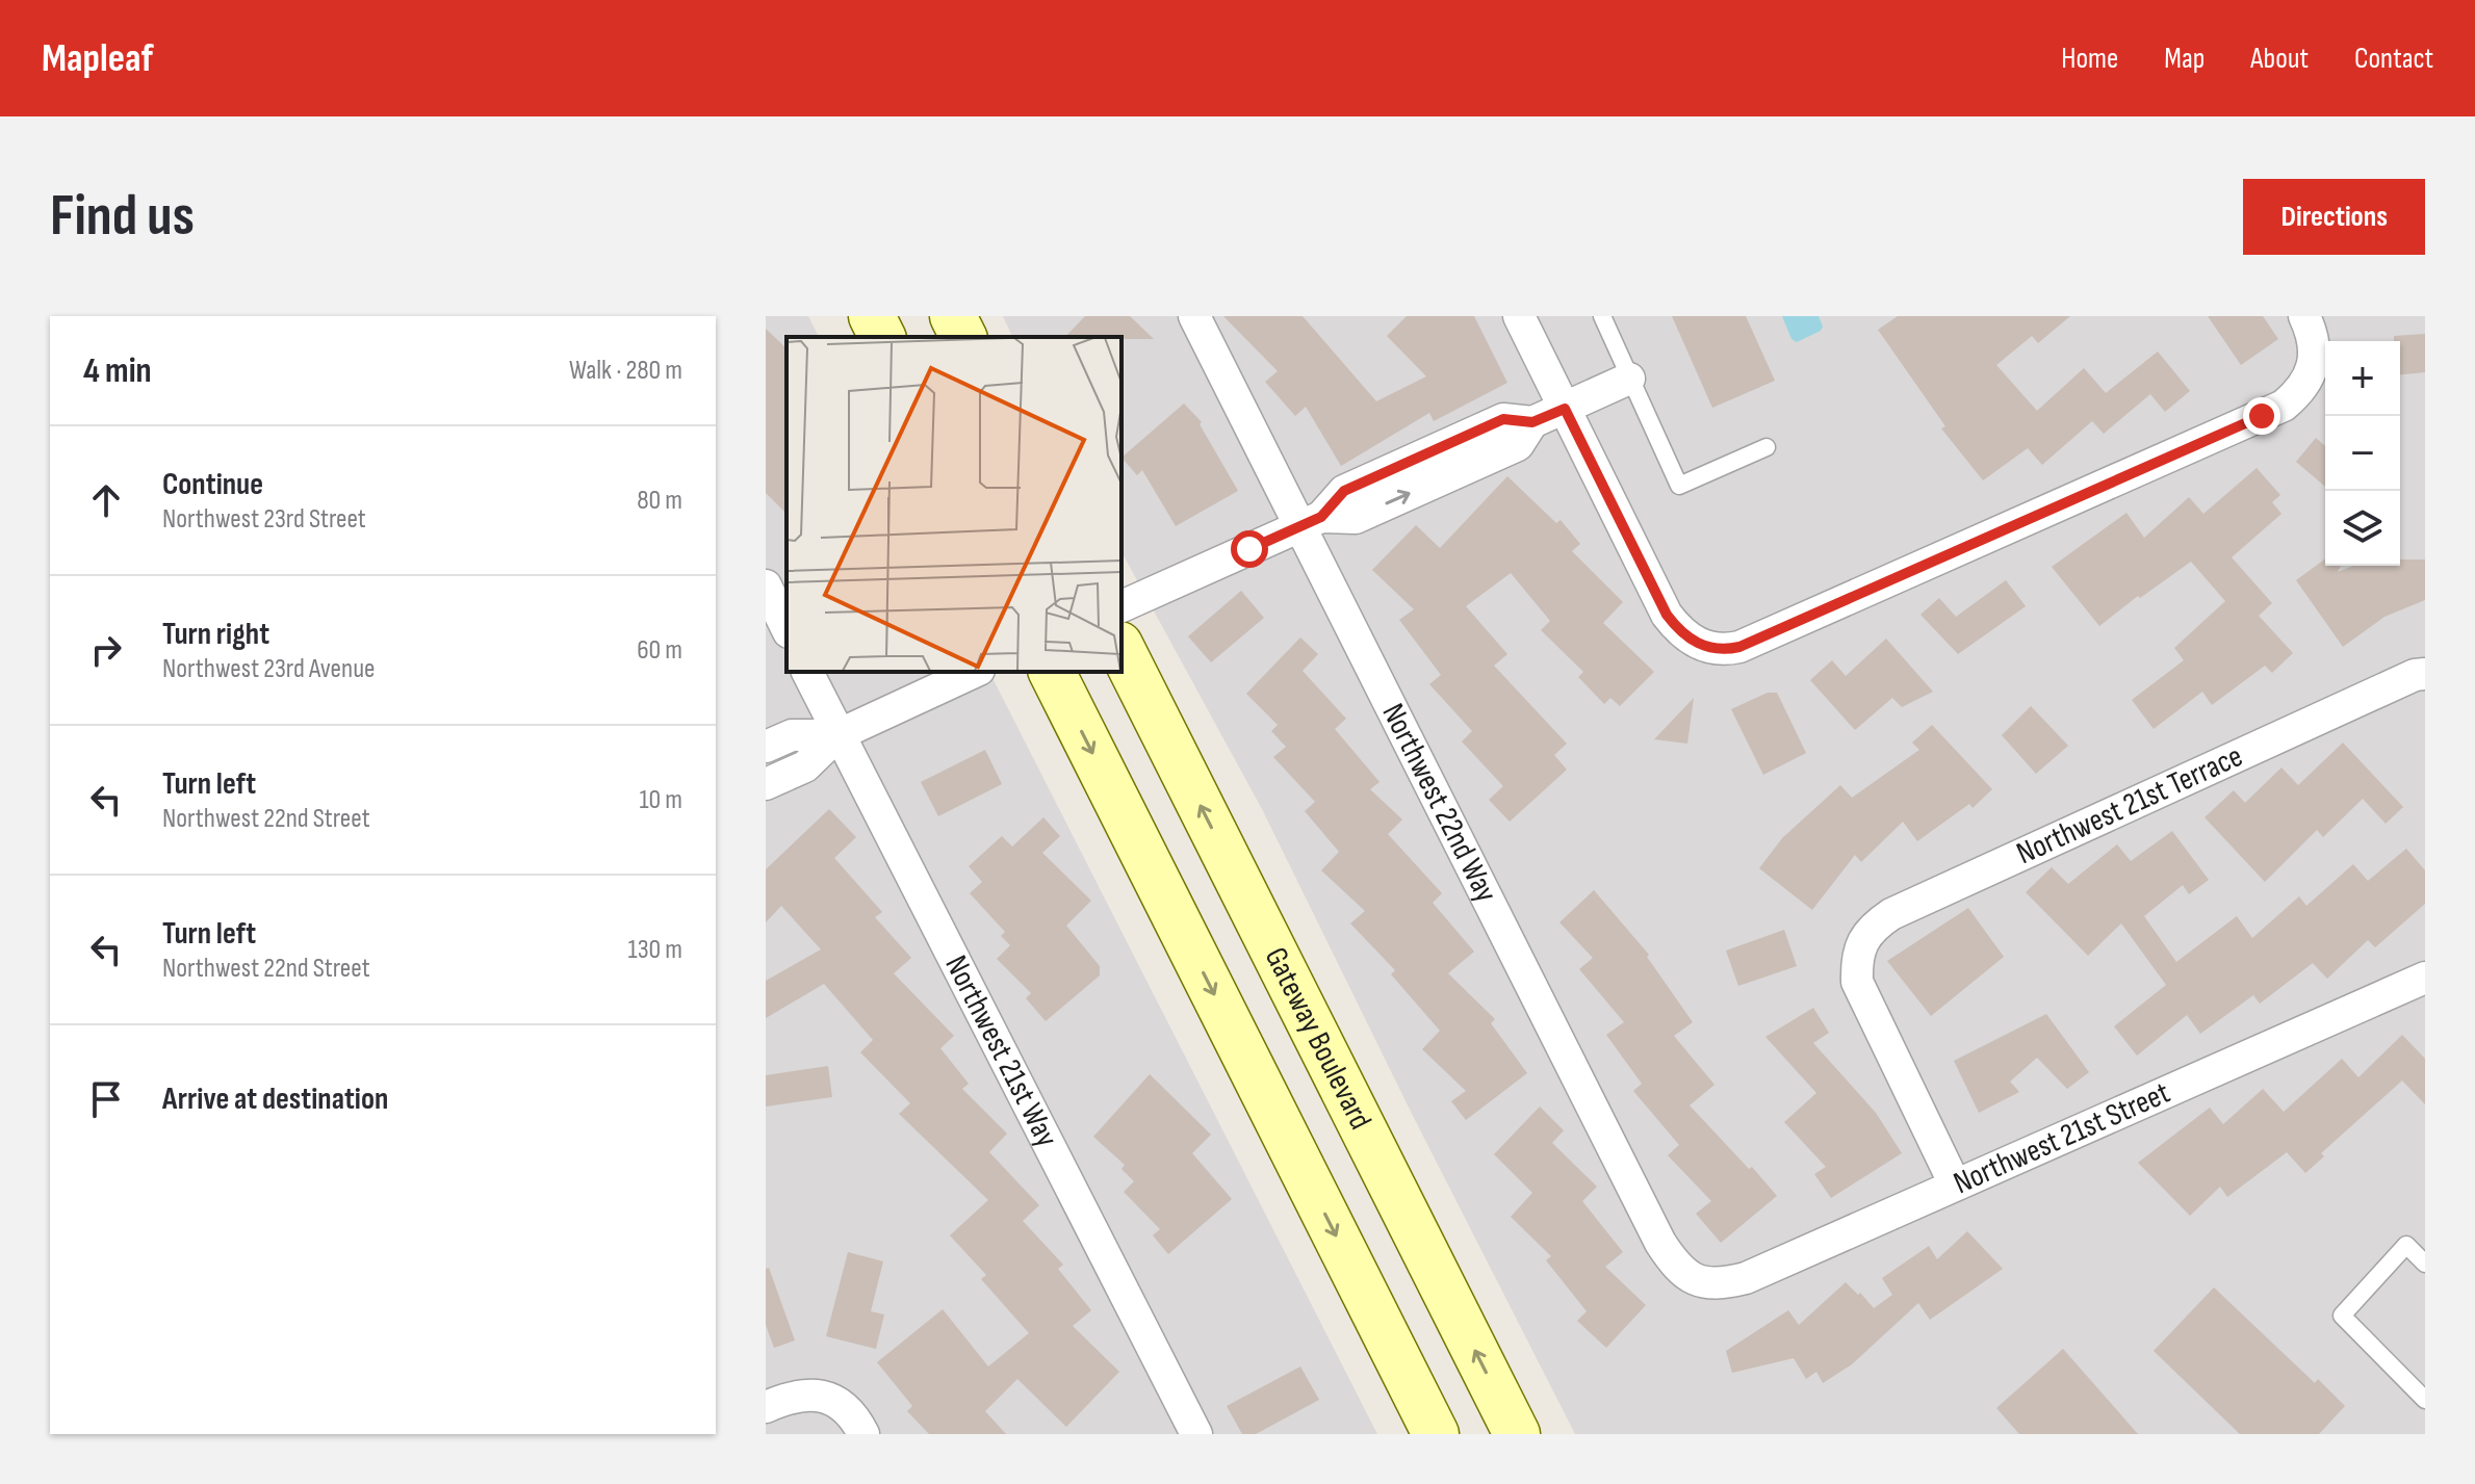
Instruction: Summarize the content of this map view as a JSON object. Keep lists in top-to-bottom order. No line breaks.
{"streets":{"main road":["Gateway Boulevard"],"street":["Northwest 22nd Way","Northwest 21st Terrace","Northwest 21st Way","Northwest 21st Street"]},"crossings":[["Northwest 22nd Way","Northwest 21st Street"],["Northwest 21st Terrace","Northwest 21st Street"]],"page":{"header":"Mapleaf","nav":["Home","Map","About","Contact"],"buttons":"Directions","title":"Find us","heading":["4 min","Walk · 280 m"],"map_buttons":["+","−"],"list":[["Continue","Northwest 23rd Street","80 m"],["Turn right","Northwest 23rd Avenue","60 m"],["Turn left","Northwest 22nd Street","10 m"],["Turn left","Northwest 22nd Street","130 m"],"Arrive at destination"]}}
